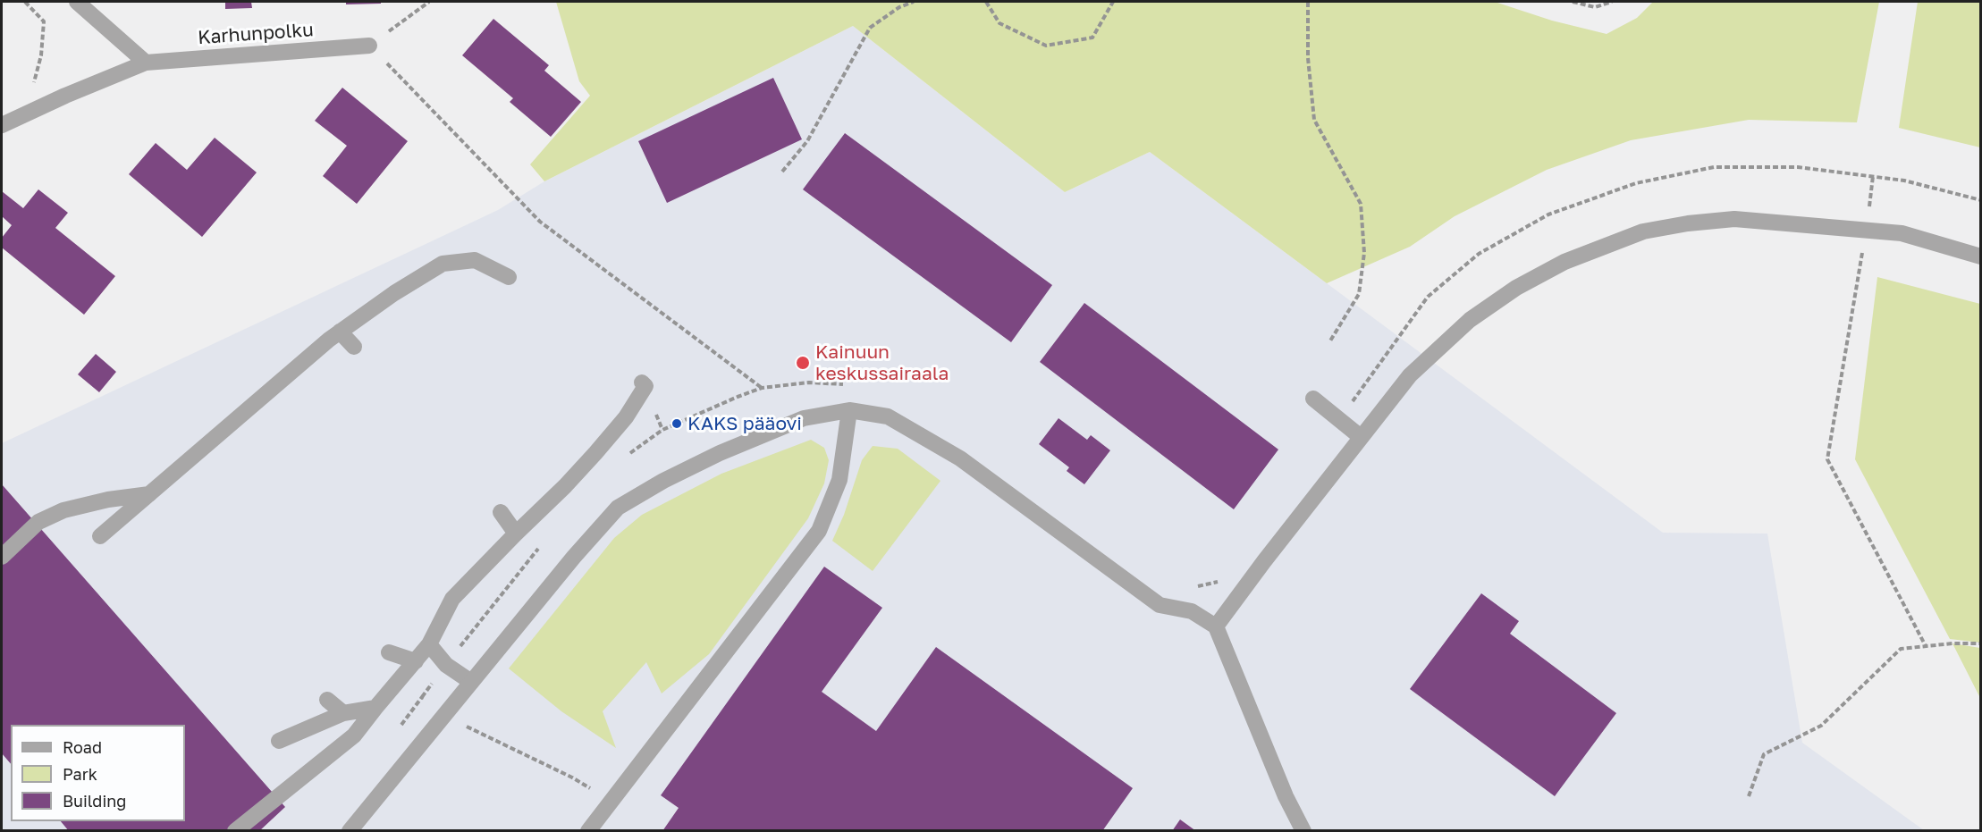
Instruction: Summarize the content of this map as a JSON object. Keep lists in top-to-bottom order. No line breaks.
{"streets":{"street":["Karhunpolku"]},"places":["Kainuun keskussairaala","KAKS pääovi"],"legend":["Road","Park","Building"]}
